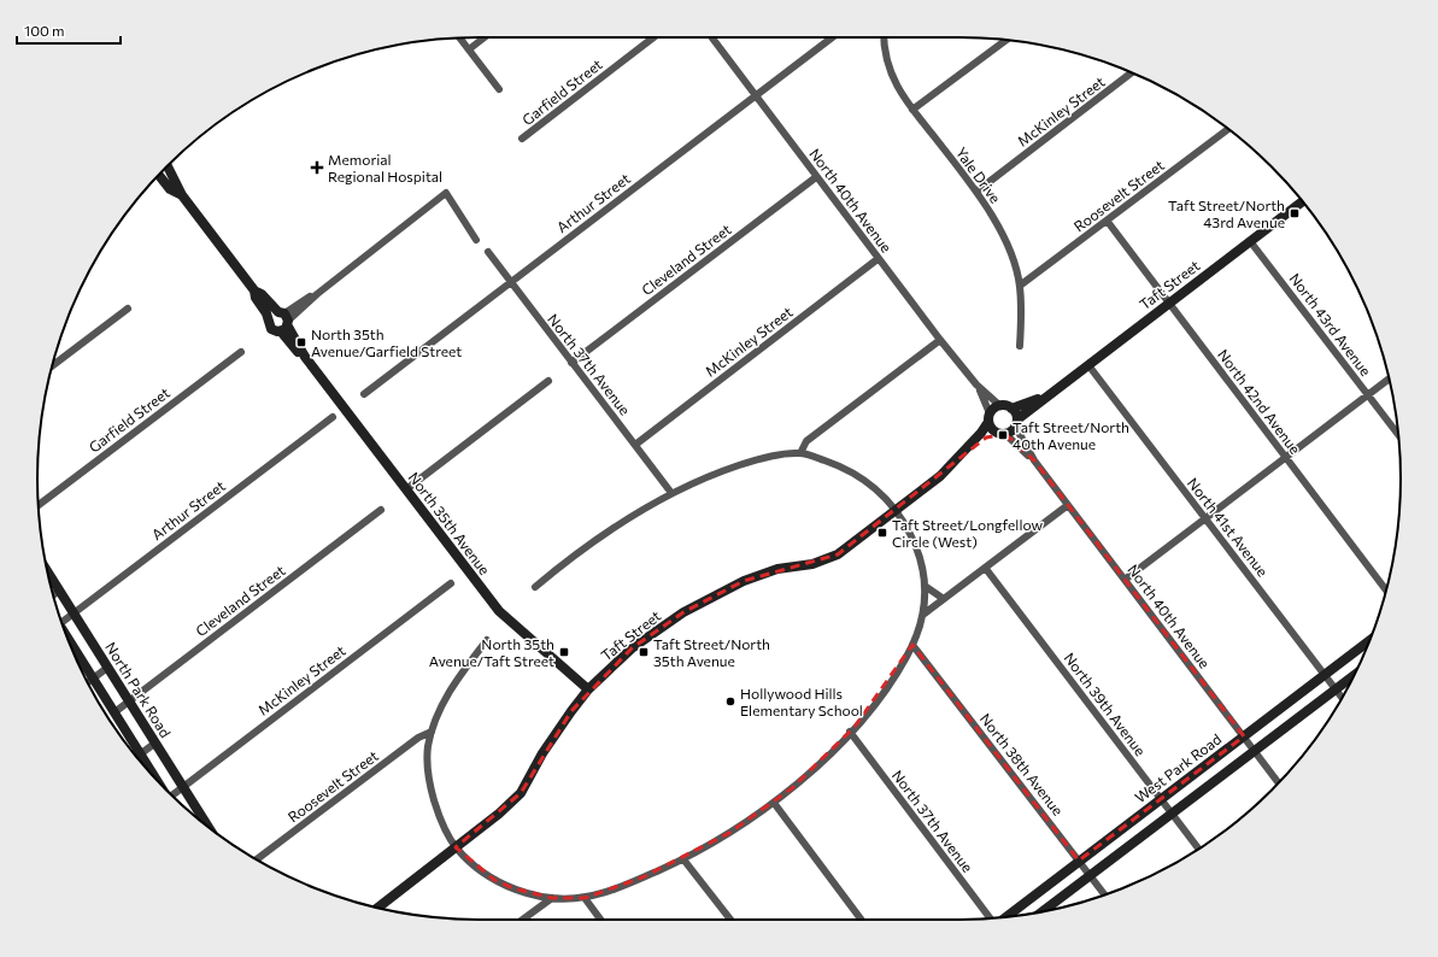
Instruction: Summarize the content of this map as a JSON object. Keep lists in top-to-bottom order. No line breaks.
{"streets":{"street":["Garfield Street","McKinley Street","Yale Drive","Roosevelt Street","North 40th Avenue","Arthur Street","Cleveland Street","Taft Street","North 43rd Avenue","North 37th Avenue","North 42nd Avenue","North 35th Avenue","North 41st Avenue","North Park Road","North 39th Avenue","North 38th Avenue","West Park Road"]},"crossings":[["McKinley Street","Yale Drive"],["McKinley Street","North 40th Avenue"],["McKinley Street","North 37th Avenue"],["McKinley Street","North Park Road"],["Yale Drive","Roosevelt Street"],["Roosevelt Street","North 42nd Avenue"],["North 40th Avenue","Arthur Street"],["North 40th Avenue","Cleveland Street"],["North 40th Avenue","Taft Street"],["North 40th Avenue","West Park Road"],["Arthur Street","North 37th Avenue"],["Arthur Street","North Park Road"],["Cleveland Street","North 37th Avenue"],["Cleveland Street","North Park Road"],["Taft Street","North 43rd Avenue"],["Taft Street","North 42nd Avenue"],["Taft Street","North 35th Avenue"],["Taft Street","North 41st Avenue"],["North 41st Avenue","West Park Road"],["North 39th Avenue","West Park Road"],["North 38th Avenue","West Park Road"]],"places":{"health":["Memorial Regional Hospital"],"transit":["Taft Street/North 43rd Avenue","North 35th Avenue/Garfield Street","Taft Street/North 40th Avenue","Taft Street/Longfellow Circle (West)","North 35th Avenue/Taft Street","Taft Street/North 35th Avenue"],"other":["Hollywood Hills Elementary School"]},"scale_bar":"100 m"}
